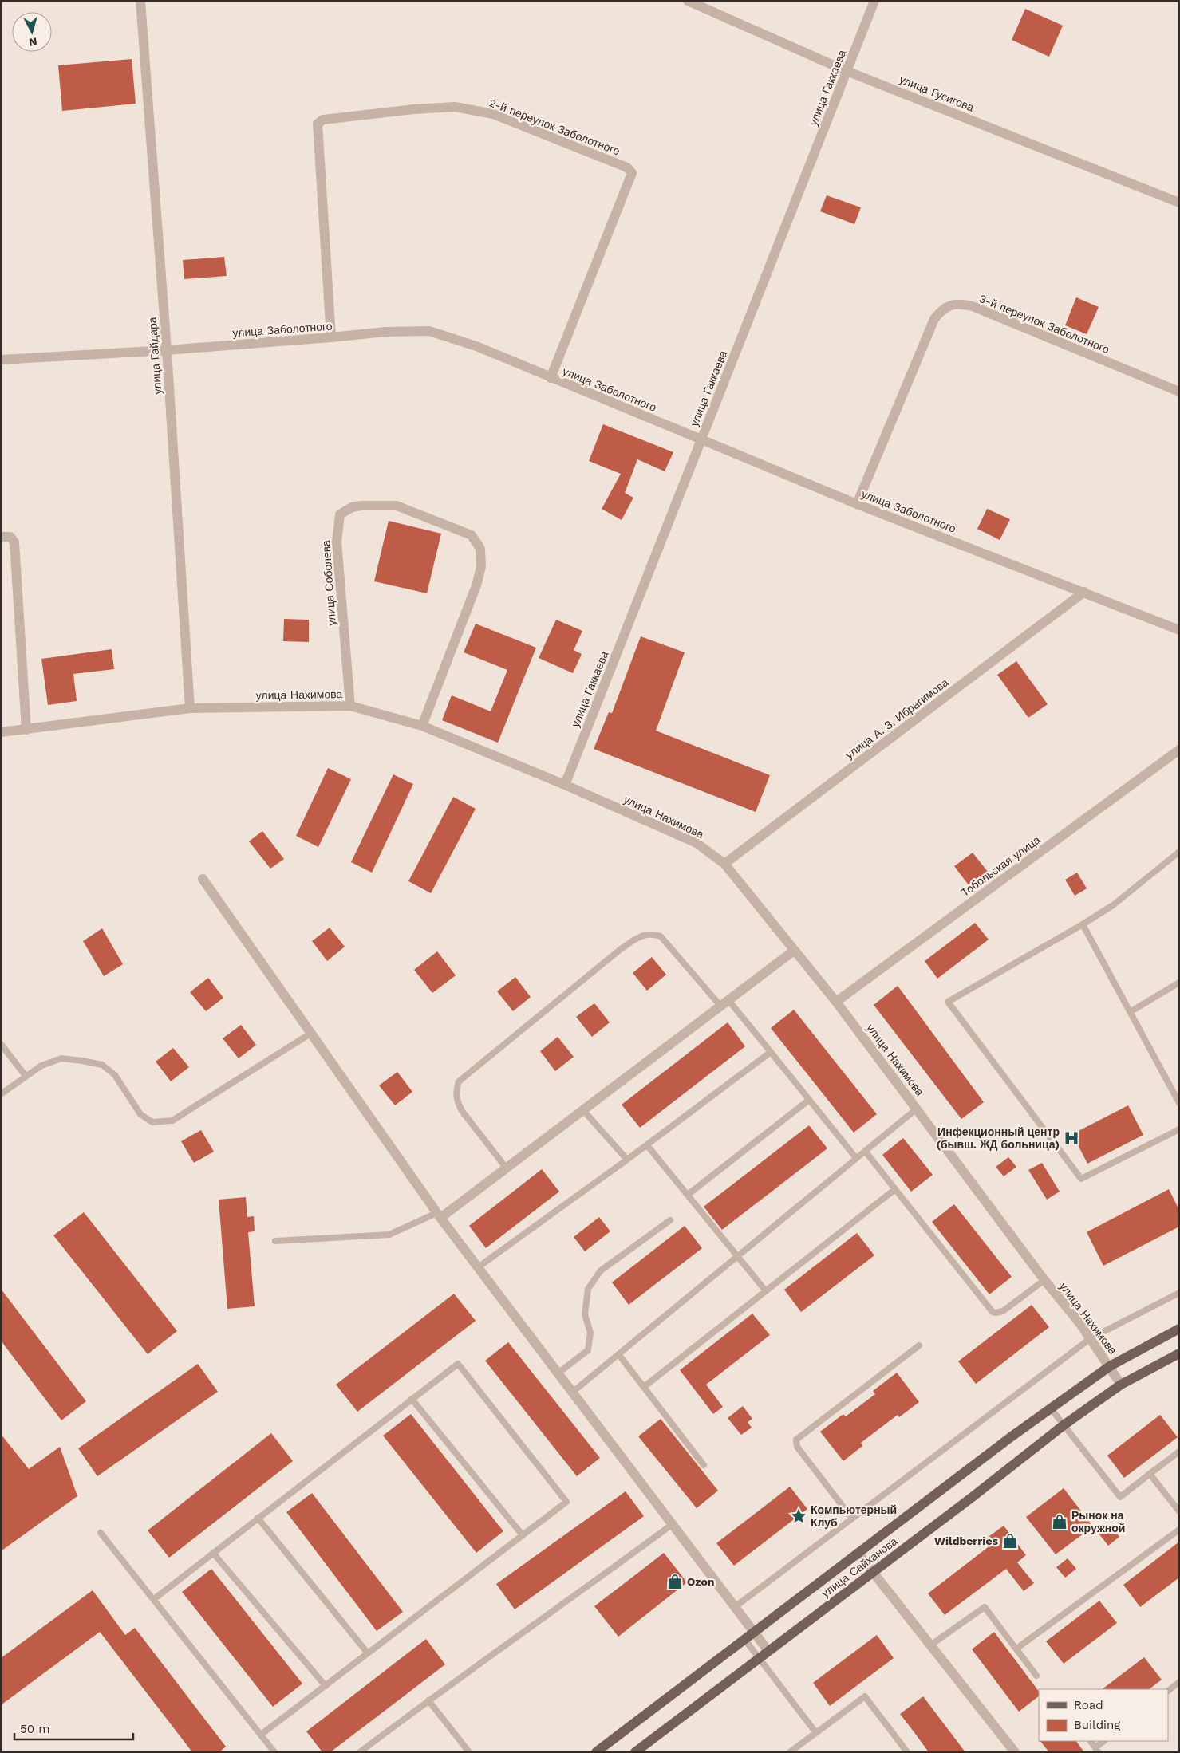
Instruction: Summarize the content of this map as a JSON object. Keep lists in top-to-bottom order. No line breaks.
{"streets":{"main road":["улица Сайханова"],"street":["улица Гаккаева","улица Гусигова","2-й переулок Заболотного","3-й переулок Заболотного","улица Заболотного","улица Гайдара","улица Соболева","улица Нахимова","улица А. З. Ибрагимова","Тобольская улица"]},"crossings":[["улица Гаккаева","улица Гусигова"],["улица Гаккаева","улица Заболотного"],["улица Гаккаева","улица Нахимова"],["2-й переулок Заболотного","улица Заболотного"],["3-й переулок Заболотного","улица Заболотного"],["улица Заболотного","улица Гайдара"],["улица Заболотного","улица А. З. Ибрагимова"],["улица Гайдара","улица Нахимова"],["улица Соболева","улица Нахимова"],["улица Нахимова","улица А. З. Ибрагимова"],["улица Нахимова","Тобольская улица"],["улица Нахимова","улица Сайханова"]],"places":{"hospital":["Инфекционный центр (бывш. ЖД больница)"],"place":["Компьютерный Клуб"],"shop":["Рынок на окружной","Wildberries","Ozon"]},"legend":["Road","Building"],"scale_bar":"50 m","north":"bottom"}
